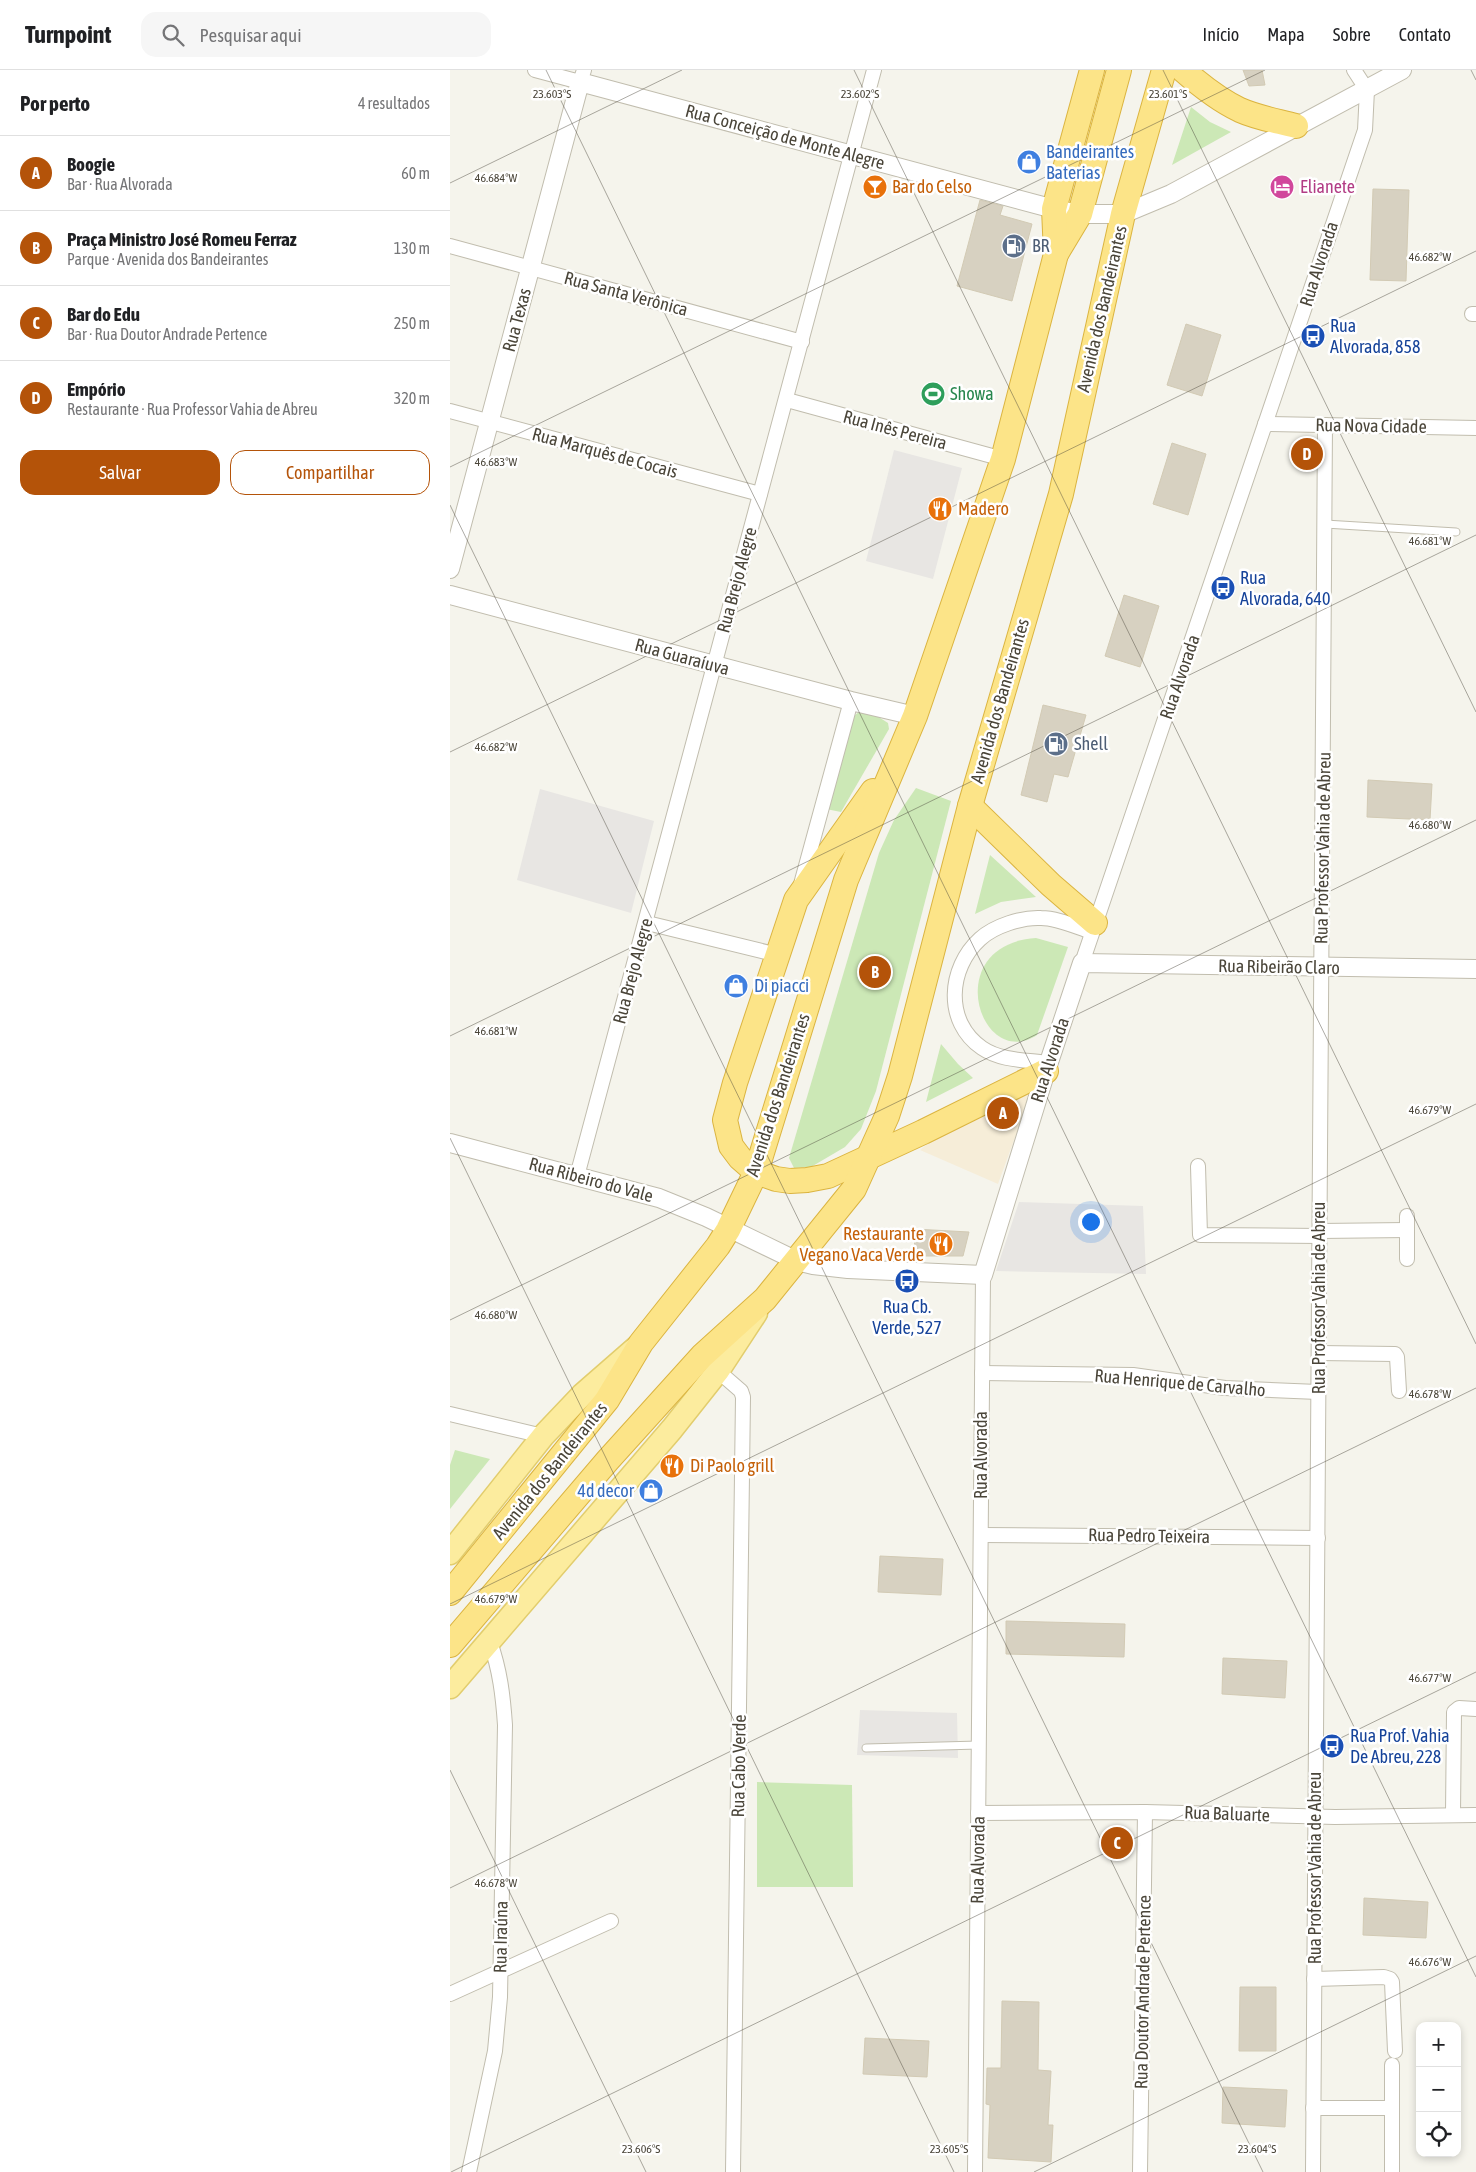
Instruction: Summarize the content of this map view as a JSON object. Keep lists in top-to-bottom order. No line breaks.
{"streets":{"highway":["Avenida dos Bandeirantes"],"street":["Rua Conceição de Monte Alegre","Rua Alvorada","Rua Santa Verônica","Rua Texas","Rua Nova Cidade","Rua Inês Pereira","Rua Marquês de Cocais","Rua Brejo Alegre","Rua Guaraíuva","Rua Professor Vahia de Abreu","Rua Ribeirão Claro","Rua Ribeiro do Vale","Rua Henrique de Carvalho","Rua Pedro Teixeira","Rua Cabo Verde","Rua Baluarte","Rua Iraúna","Rua Doutor Andrade Pertence"]},"crossings":[["Rua Conceição de Monte Alegre","Avenida dos Bandeirantes"],["Rua Conceição de Monte Alegre","Rua Texas"],["Rua Conceição de Monte Alegre","Rua Brejo Alegre"],["Rua Alvorada","Rua Nova Cidade"],["Rua Alvorada","Rua Ribeirão Claro"],["Rua Alvorada","Rua Henrique de Carvalho"],["Rua Alvorada","Rua Pedro Teixeira"],["Rua Alvorada","Rua Baluarte"],["Rua Santa Verônica","Rua Texas"],["Rua Santa Verônica","Rua Brejo Alegre"],["Avenida dos Bandeirantes","Rua Inês Pereira"],["Avenida dos Bandeirantes","Rua Guaraíuva"],["Avenida dos Bandeirantes","Rua Ribeiro do Vale"],["Avenida dos Bandeirantes","Rua Cabo Verde"],["Avenida dos Bandeirantes","Rua Iraúna"],["Rua Texas","Rua Marquês de Cocais"],["Rua Nova Cidade","Rua Professor Vahia de Abreu"],["Rua Inês Pereira","Rua Brejo Alegre"],["Rua Marquês de Cocais","Rua Brejo Alegre"],["Rua Brejo Alegre","Rua Guaraíuva"],["Rua Brejo Alegre","Rua Ribeiro do Vale"],["Rua Professor Vahia de Abreu","Rua Ribeirão Claro"],["Rua Professor Vahia de Abreu","Rua Henrique de Carvalho"],["Rua Professor Vahia de Abreu","Rua Pedro Teixeira"],["Rua Professor Vahia de Abreu","Rua Baluarte"],["Rua Baluarte","Rua Doutor Andrade Pertence"]],"places":{"shop":["Bandeirantes Baterias","Di piacci","4d decor"],"bar":["Bar do Celso"],"hotel":["Elianete"],"fuel station":["BR","Shell"],"bus stop":["Rua Alvorada, 858","Rua Alvorada, 640","Rua Cb. Verde, 527","Rua Prof. Vahia De Abreu, 228"],"sports":["Showa"],"restaurant":["Madero","Restaurante Vegano Vaca Verde","Di Paolo grill"]},"page":{"header":"Turnpoint","search":"Pesquisar aqui","nav":["Início","Mapa","Sobre","Contato"],"heading":["Por perto","4 resultados"],"list":[{"mark":"A","name":"Boogie","note":"Bar · Rua Alvorada","value":"60 m"},{"mark":"B","name":"Praça Ministro José Romeu Ferraz","note":"Parque · Avenida dos Bandeirantes","value":"130 m"},{"mark":"C","name":"Bar do Edu","note":"Bar · Rua Doutor Andrade Pertence","value":"250 m"},{"mark":"D","name":"Empório","note":"Restaurante · Rua Professor Vahia de Abreu","value":"320 m"}],"buttons":["Salvar","Compartilhar"],"pins":["D","B","A","C"],"map_buttons":["+","−"]},"coordinates":["23.603°S","23.602°S","23.601°S","46.684°W","46.682°W","46.683°W","46.681°W","46.680°W","46.679°W","46.678°W","46.677°W","46.676°W","23.606°S","23.605°S","23.604°S"]}
